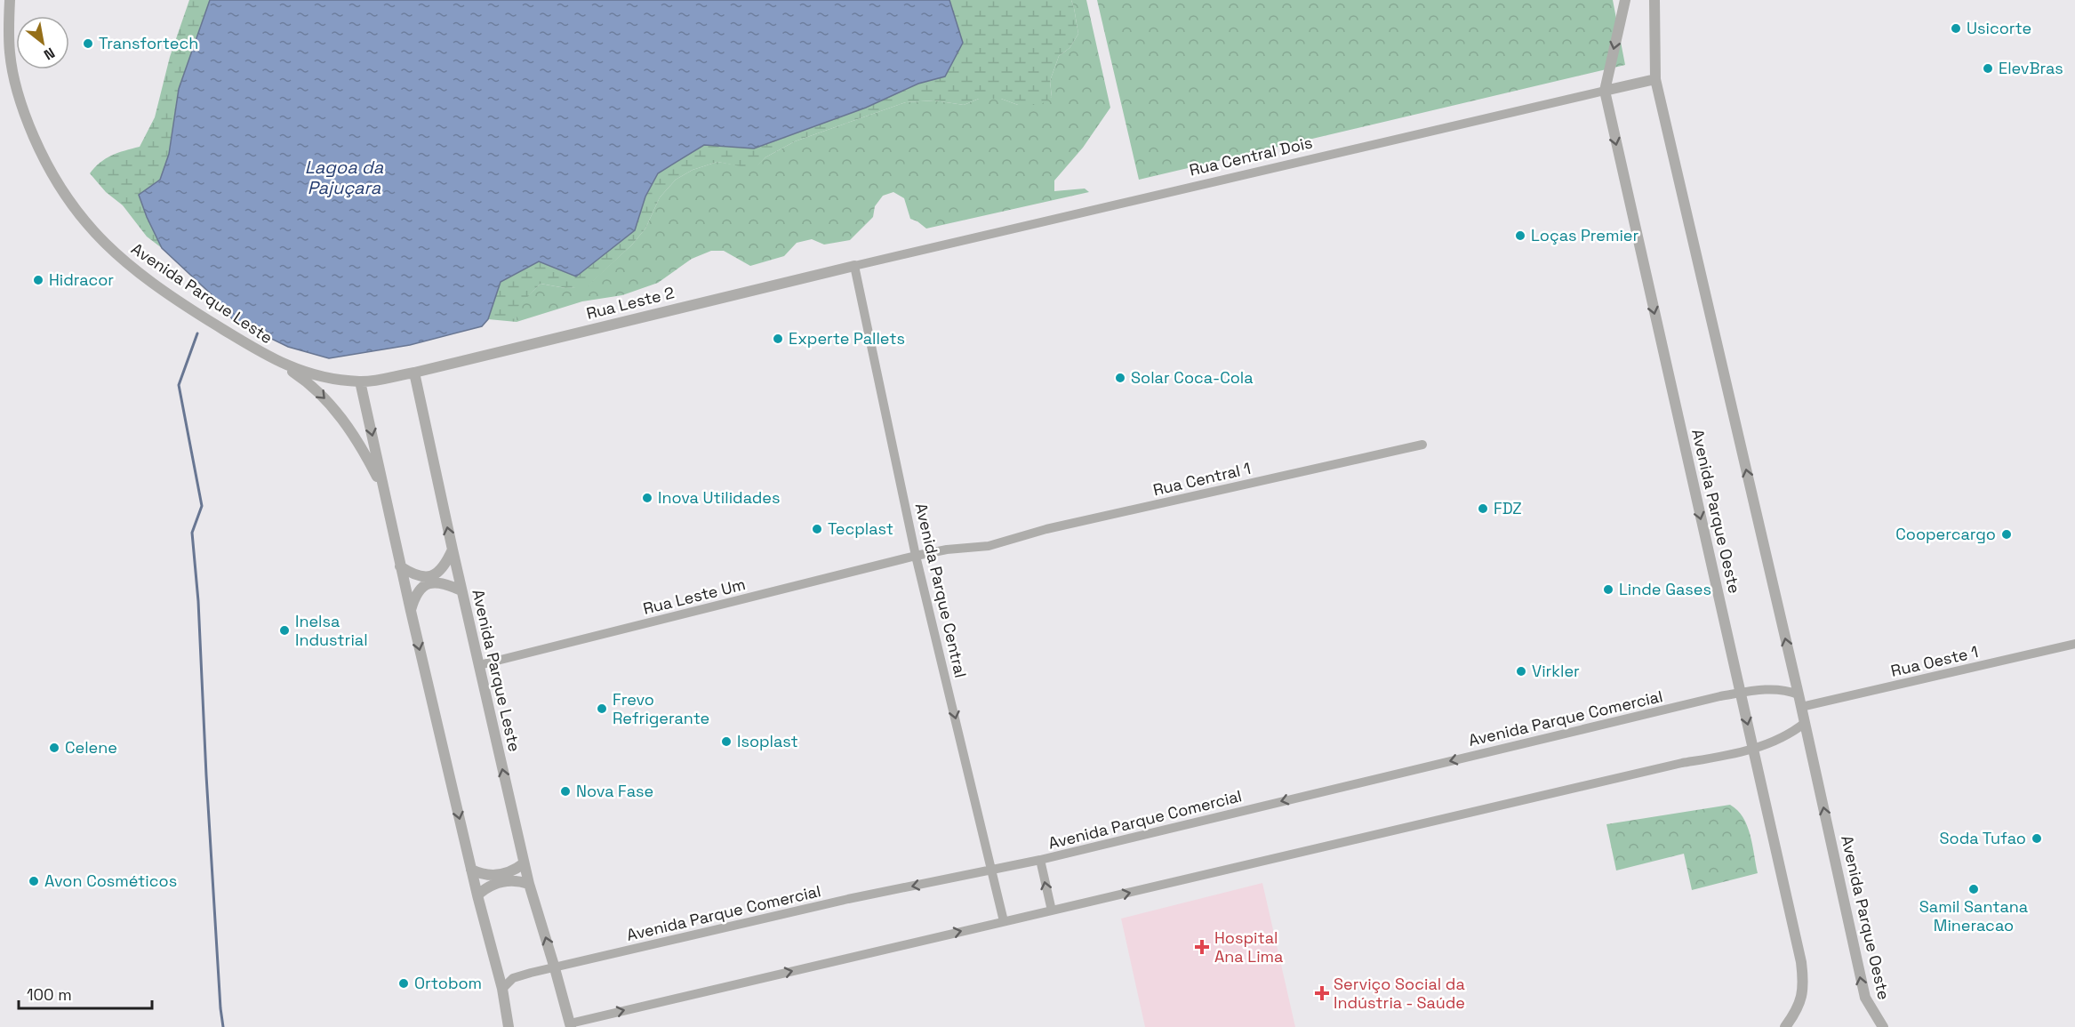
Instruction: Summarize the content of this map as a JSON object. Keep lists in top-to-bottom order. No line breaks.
{"streets":{"street":["Rua Central Dois","Avenida Parque Leste","Rua Leste 2","Rua Central 1","Avenida Parque Oeste","Avenida Parque Central","Rua Leste Um","Rua Oeste 1","Avenida Parque Comercial"]},"crossings":[["Rua Central Dois","Rua Leste 2"],["Rua Central Dois","Avenida Parque Oeste"],["Rua Central Dois","Avenida Parque Central"],["Avenida Parque Leste","Rua Leste 2"],["Avenida Parque Leste","Rua Leste Um"],["Avenida Parque Leste","Avenida Parque Comercial"],["Rua Leste 2","Avenida Parque Central"],["Rua Central 1","Avenida Parque Central"],["Rua Central 1","Rua Leste Um"],["Avenida Parque Oeste","Rua Oeste 1"],["Avenida Parque Oeste","Avenida Parque Comercial"],["Avenida Parque Central","Rua Leste Um"],["Avenida Parque Central","Avenida Parque Comercial"]],"one_way":["Avenida Parque Central"],"water":["Lagoa da Pajuçara"],"places":{"other":["Usicorte","Transfortech","ElevBras","Loças Premier","Hidracor","Experte Pallets","Solar Coca-Cola","Inova Utilidades","FDZ","Tecplast","Coopercargo","Linde Gases","Inelsa Industrial","Virkler","Frevo Refrigerante","Isoplast","Celene","Nova Fase","Soda Tufao","Avon Cosméticos","Samil Santana Mineracao","Ortobom"],"health":["Hospital Ana Lima","Serviço Social da Indústria - Saúde"]},"scale_bar":"100 m","north":"bottom right"}
